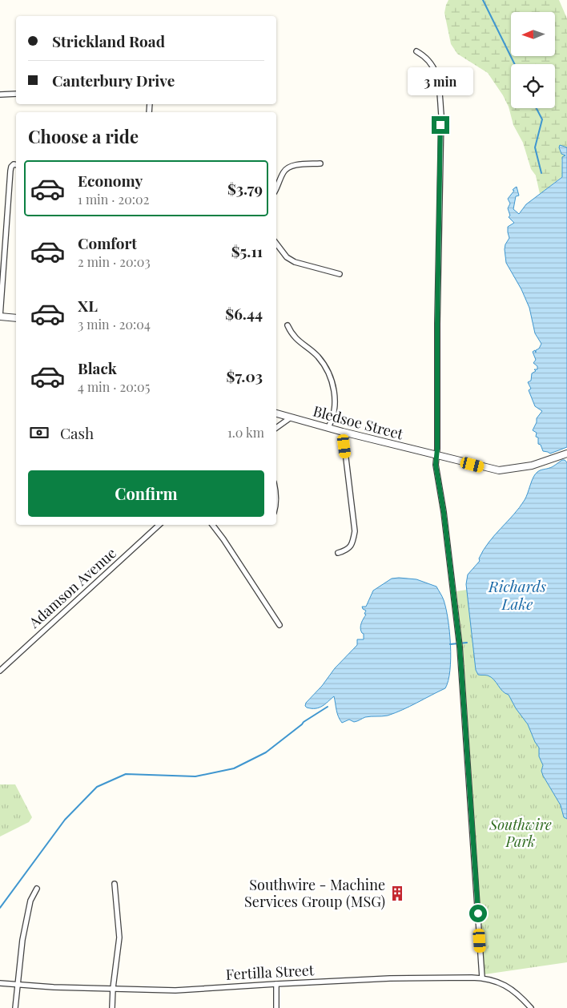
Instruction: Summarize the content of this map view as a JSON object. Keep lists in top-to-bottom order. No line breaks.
{"streets":{"street":["Bledsoe Street","Adamson Avenue","Fertilla Street"]},"water":["Richards Lake"],"parks":["Southwire Park"],"places":{"building":["Southwire - Machine Services Group (MSG)"]},"north":"left","page":{"banner":["Strickland Road","Canterbury Drive"],"bubble":"3 min","heading":"Choose a ride","list":[{"name":"Economy","note":"1 min · 20:02","value":"$3.79"},{"name":"Comfort","note":"2 min · 20:03","value":"$5.11"},{"name":"XL","note":"3 min · 20:04","value":"$6.44"},{"name":"Black","note":"4 min · 20:05","value":"$7.03"}],"pay":["Cash","1.0 km"],"buttons":"Confirm"}}
